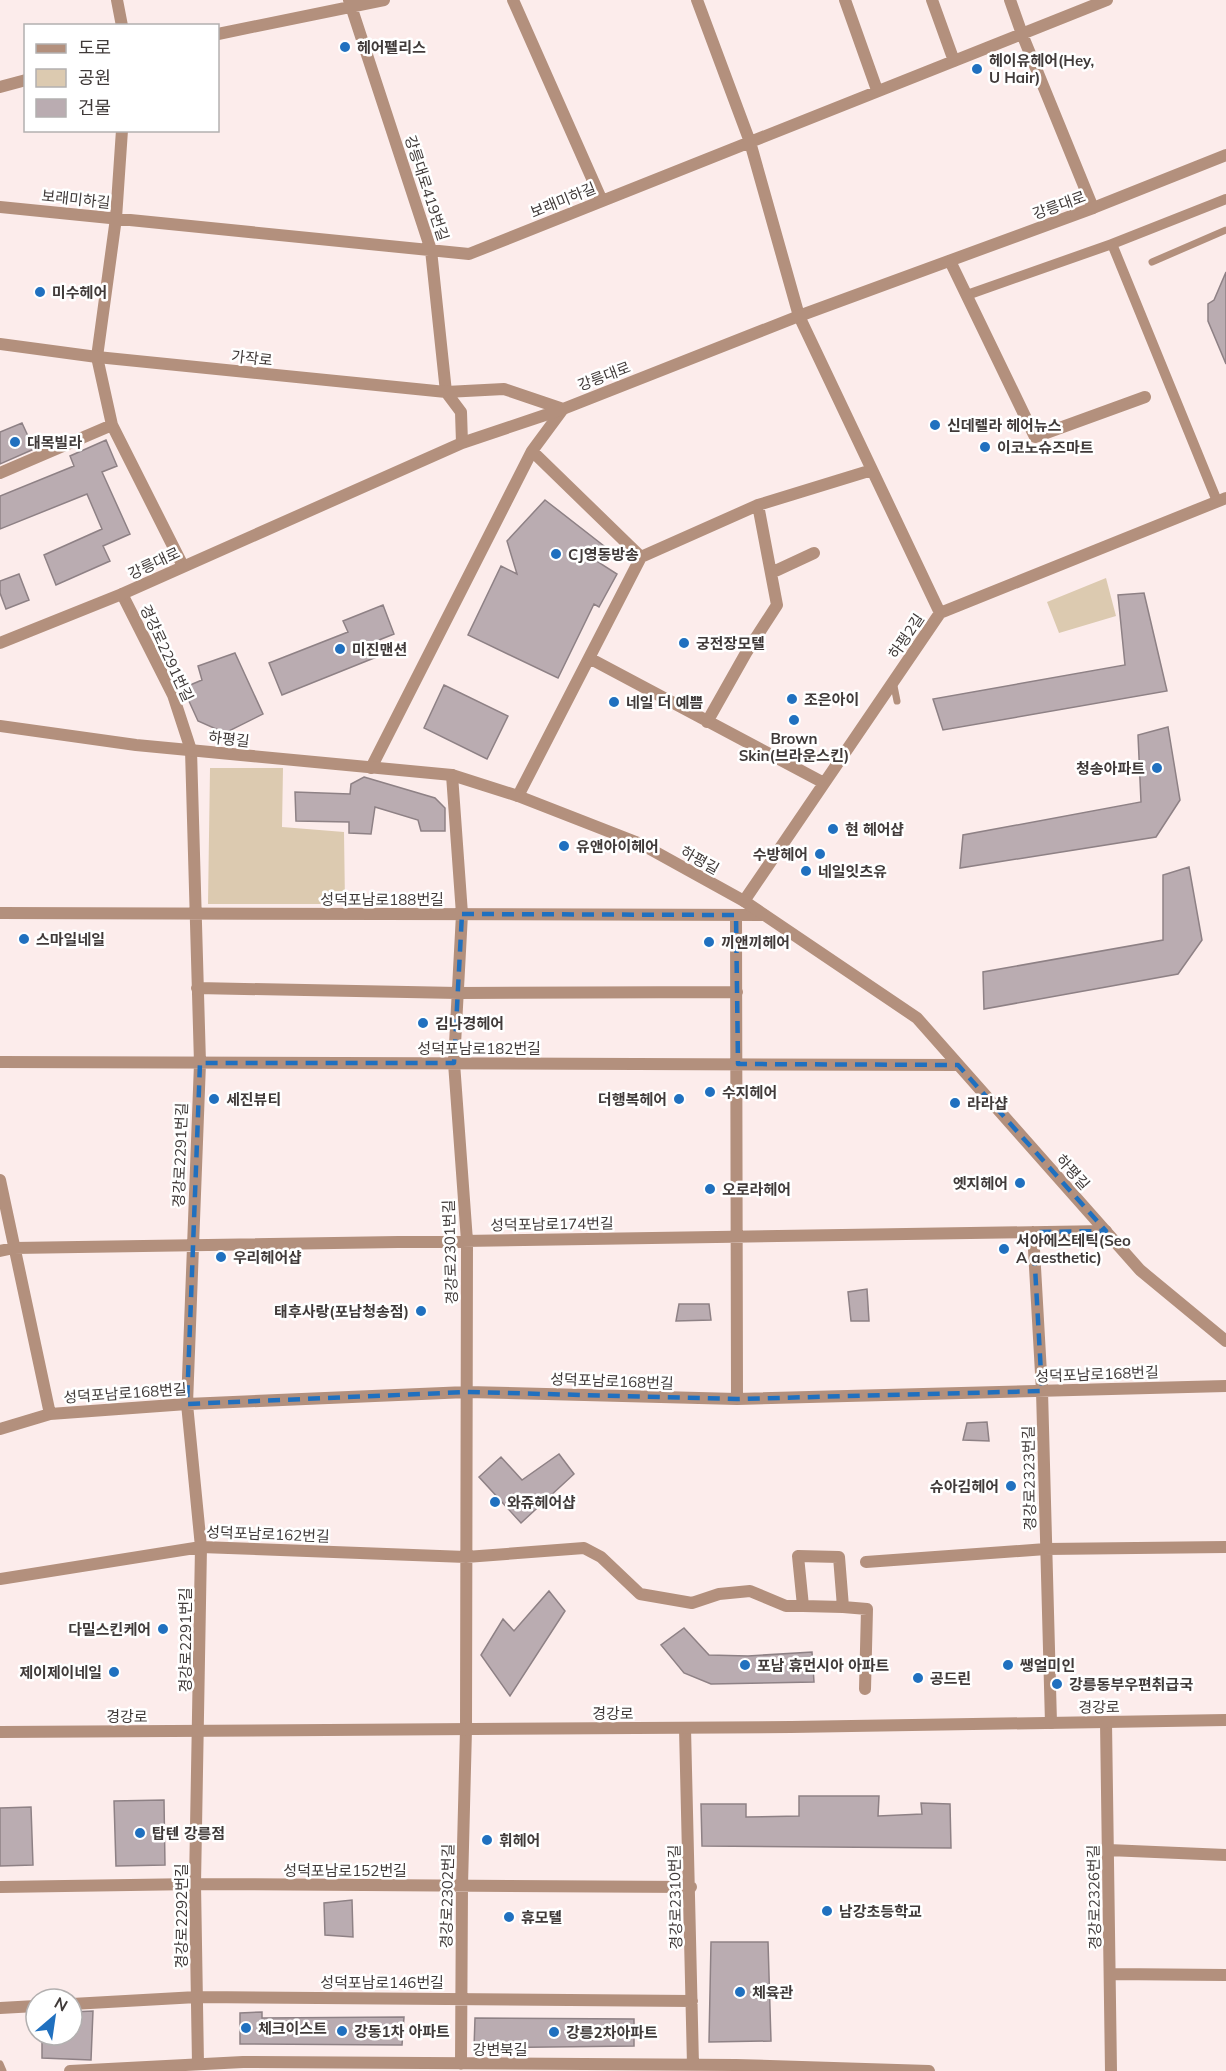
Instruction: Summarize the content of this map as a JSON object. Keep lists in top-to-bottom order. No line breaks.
{"streets":{"street":["강릉대로419번길","보래미하길","강릉대로","가작로","하평2길","경강로2291번길","하평길","성덕포남로188번길","성덕포남로182번길","성덕포남로174번길","경강로2301번길","성덕포남로168번길","경강로2323번길","성덕포남로162번길","경강로","성덕포남로152번길","경강로2302번길","경강로2310번길","경강로2326번길","경강로2292번길","성덕포남로146번길","강변북길"]},"crossings":[["강릉대로419번길","보래미하길"],["강릉대로419번길","가작로"],["강릉대로","가작로"],["강릉대로","경강로2291번길"],["하평2길","하평길"],["경강로2291번길","하평길"],["경강로2291번길","성덕포남로188번길"],["경강로2291번길","성덕포남로182번길"],["경강로2291번길","성덕포남로174번길"],["경강로2291번길","성덕포남로168번길"],["경강로2291번길","성덕포남로162번길"],["경강로2291번길","경강로"],["경강로2291번길","경강로2292번길"],["하평길","성덕포남로188번길"],["하평길","성덕포남로182번길"],["하평길","성덕포남로174번길"],["하평길","경강로2301번길"],["성덕포남로188번길","경강로2301번길"],["성덕포남로182번길","경강로2301번길"],["성덕포남로174번길","경강로2301번길"],["성덕포남로174번길","경강로2323번길"],["경강로2301번길","성덕포남로168번길"],["경강로2301번길","성덕포남로162번길"],["경강로2301번길","경강로"],["경강로2301번길","경강로2302번길"],["성덕포남로168번길","경강로2323번길"],["경강로2323번길","경강로"],["경강로","경강로2302번길"],["경강로","경강로2310번길"],["경강로","경강로2326번길"],["경강로","경강로2292번길"],["성덕포남로152번길","경강로2302번길"],["성덕포남로152번길","경강로2310번길"],["성덕포남로152번길","경강로2292번길"],["경강로2302번길","성덕포남로146번길"],["경강로2302번길","강변북길"],["경강로2310번길","성덕포남로146번길"],["경강로2310번길","강변북길"],["경강로2292번길","성덕포남로146번길"],["경강로2292번길","강변북길"]],"places":["헤어펠리스","헤이유헤어(Hey, U Hair)","미수헤어","신데렐라 헤어뉴스","대목빌라","이코노슈즈마트","CJ영동방송","궁전장모텔","미진맨션","조은아이","네일 더 예쁨","Brown Skin(브라운스킨)","청송아파트","현 헤어샵","유앤아이헤어","수방헤어","네일잇츠유","스마일네일","끼앤끼헤어","김나경헤어","수지헤어","세진뷰티","더행복헤어","라라샵","엣지헤어","오로라헤어","서아에스테틱(Seo A aesthetic)","우리헤어샵","태후사랑(포남청송점)","슈아김헤어","와쥬헤어샵","다밀스킨케어","포남 휴먼시아 아파트","쌩얼미인","제이제이네일","공드린","강릉동부우편취급국","탑텐 강릉점","휘헤어","남강초등학교","휴모텔","체육관","체크이스트","강동1차 아파트","강릉2차아파트"],"legend":["도로","공원","건물"],"north":"top right"}
